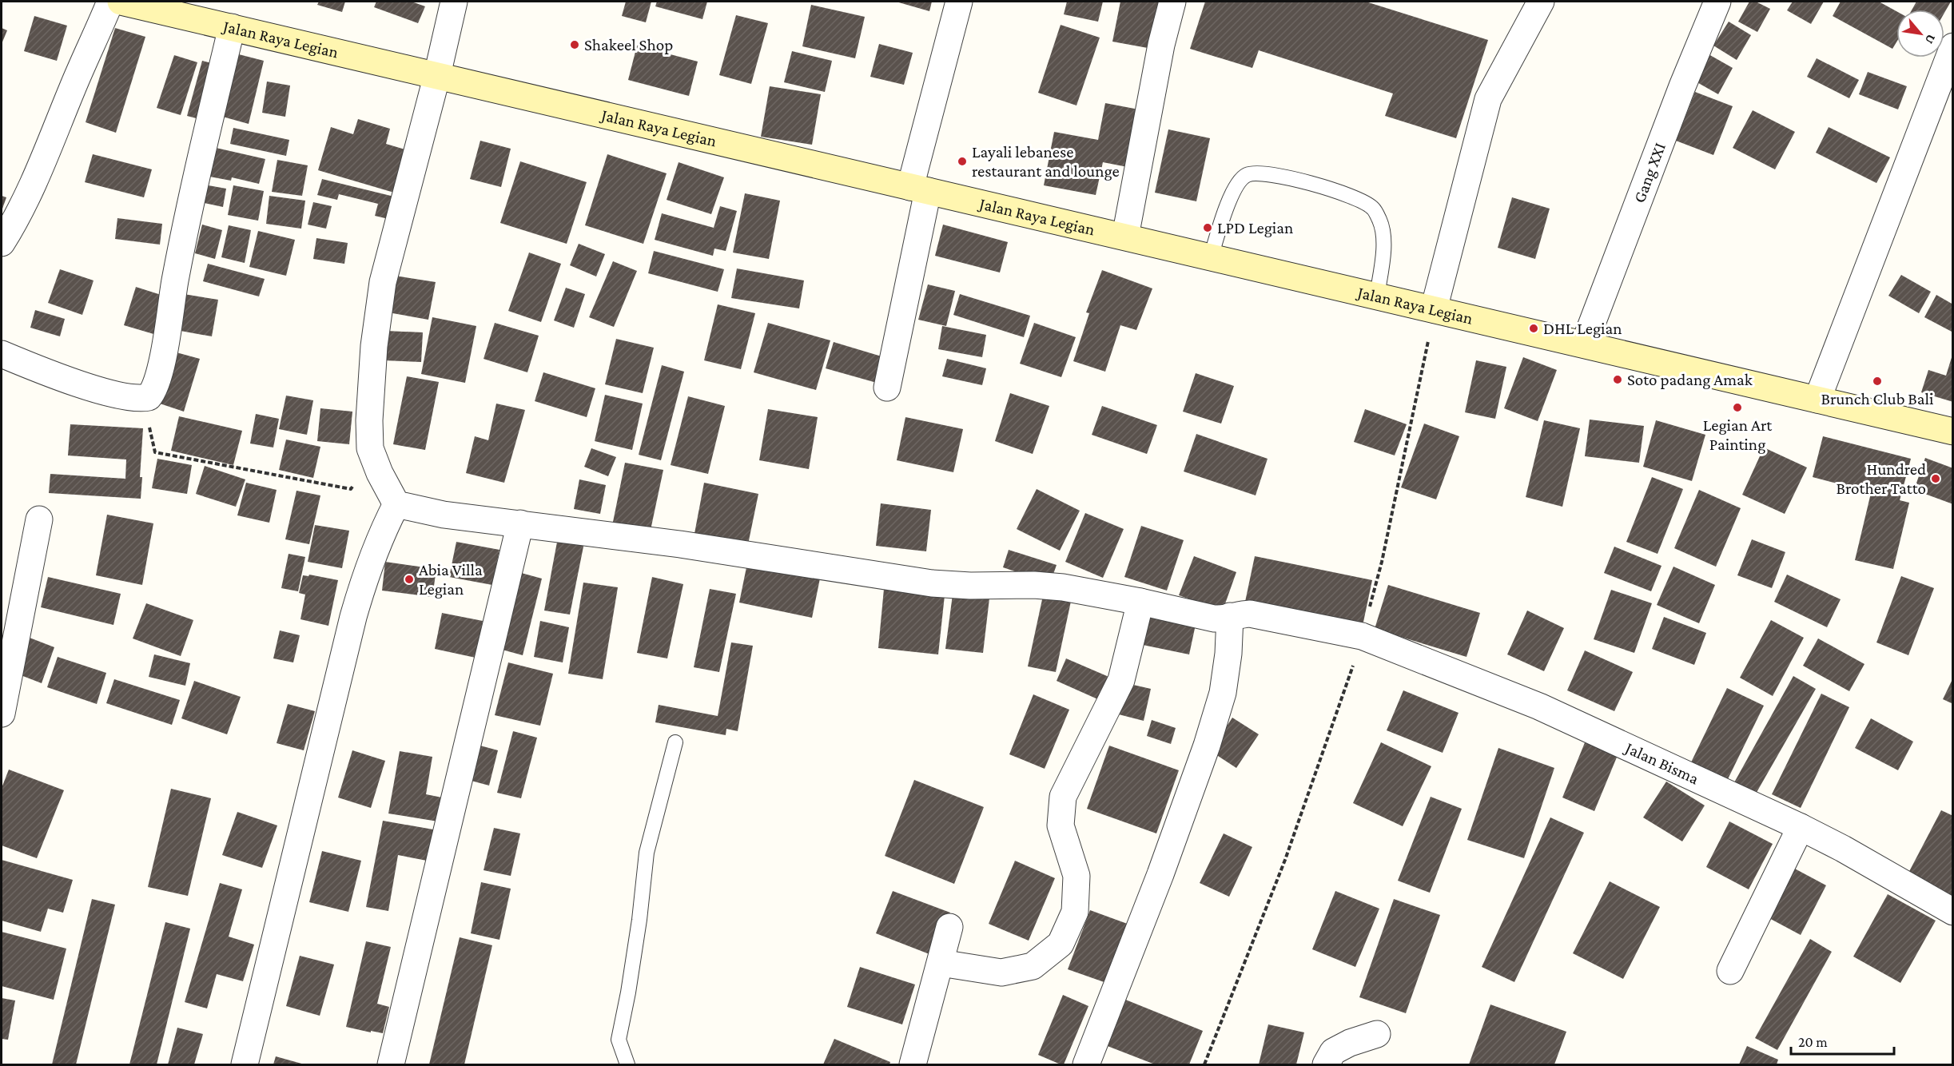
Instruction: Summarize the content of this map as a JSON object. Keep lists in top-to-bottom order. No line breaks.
{"streets":{"main road":["Jalan Raya Legian"],"street":["Gang XXI","Jalan Bisma"]},"crossings":[["Jalan Raya Legian","Gang XXI"]],"places":["Shakeel Shop","Layali lebanese restaurant and lounge","LPD Legian","DHL Legian","Soto padang Amak","Brunch Club Bali","Legian Art Painting","Hundred Brother Tatto","Abia Villa Legian"],"scale_bar":"20 m","north":"bottom right"}
